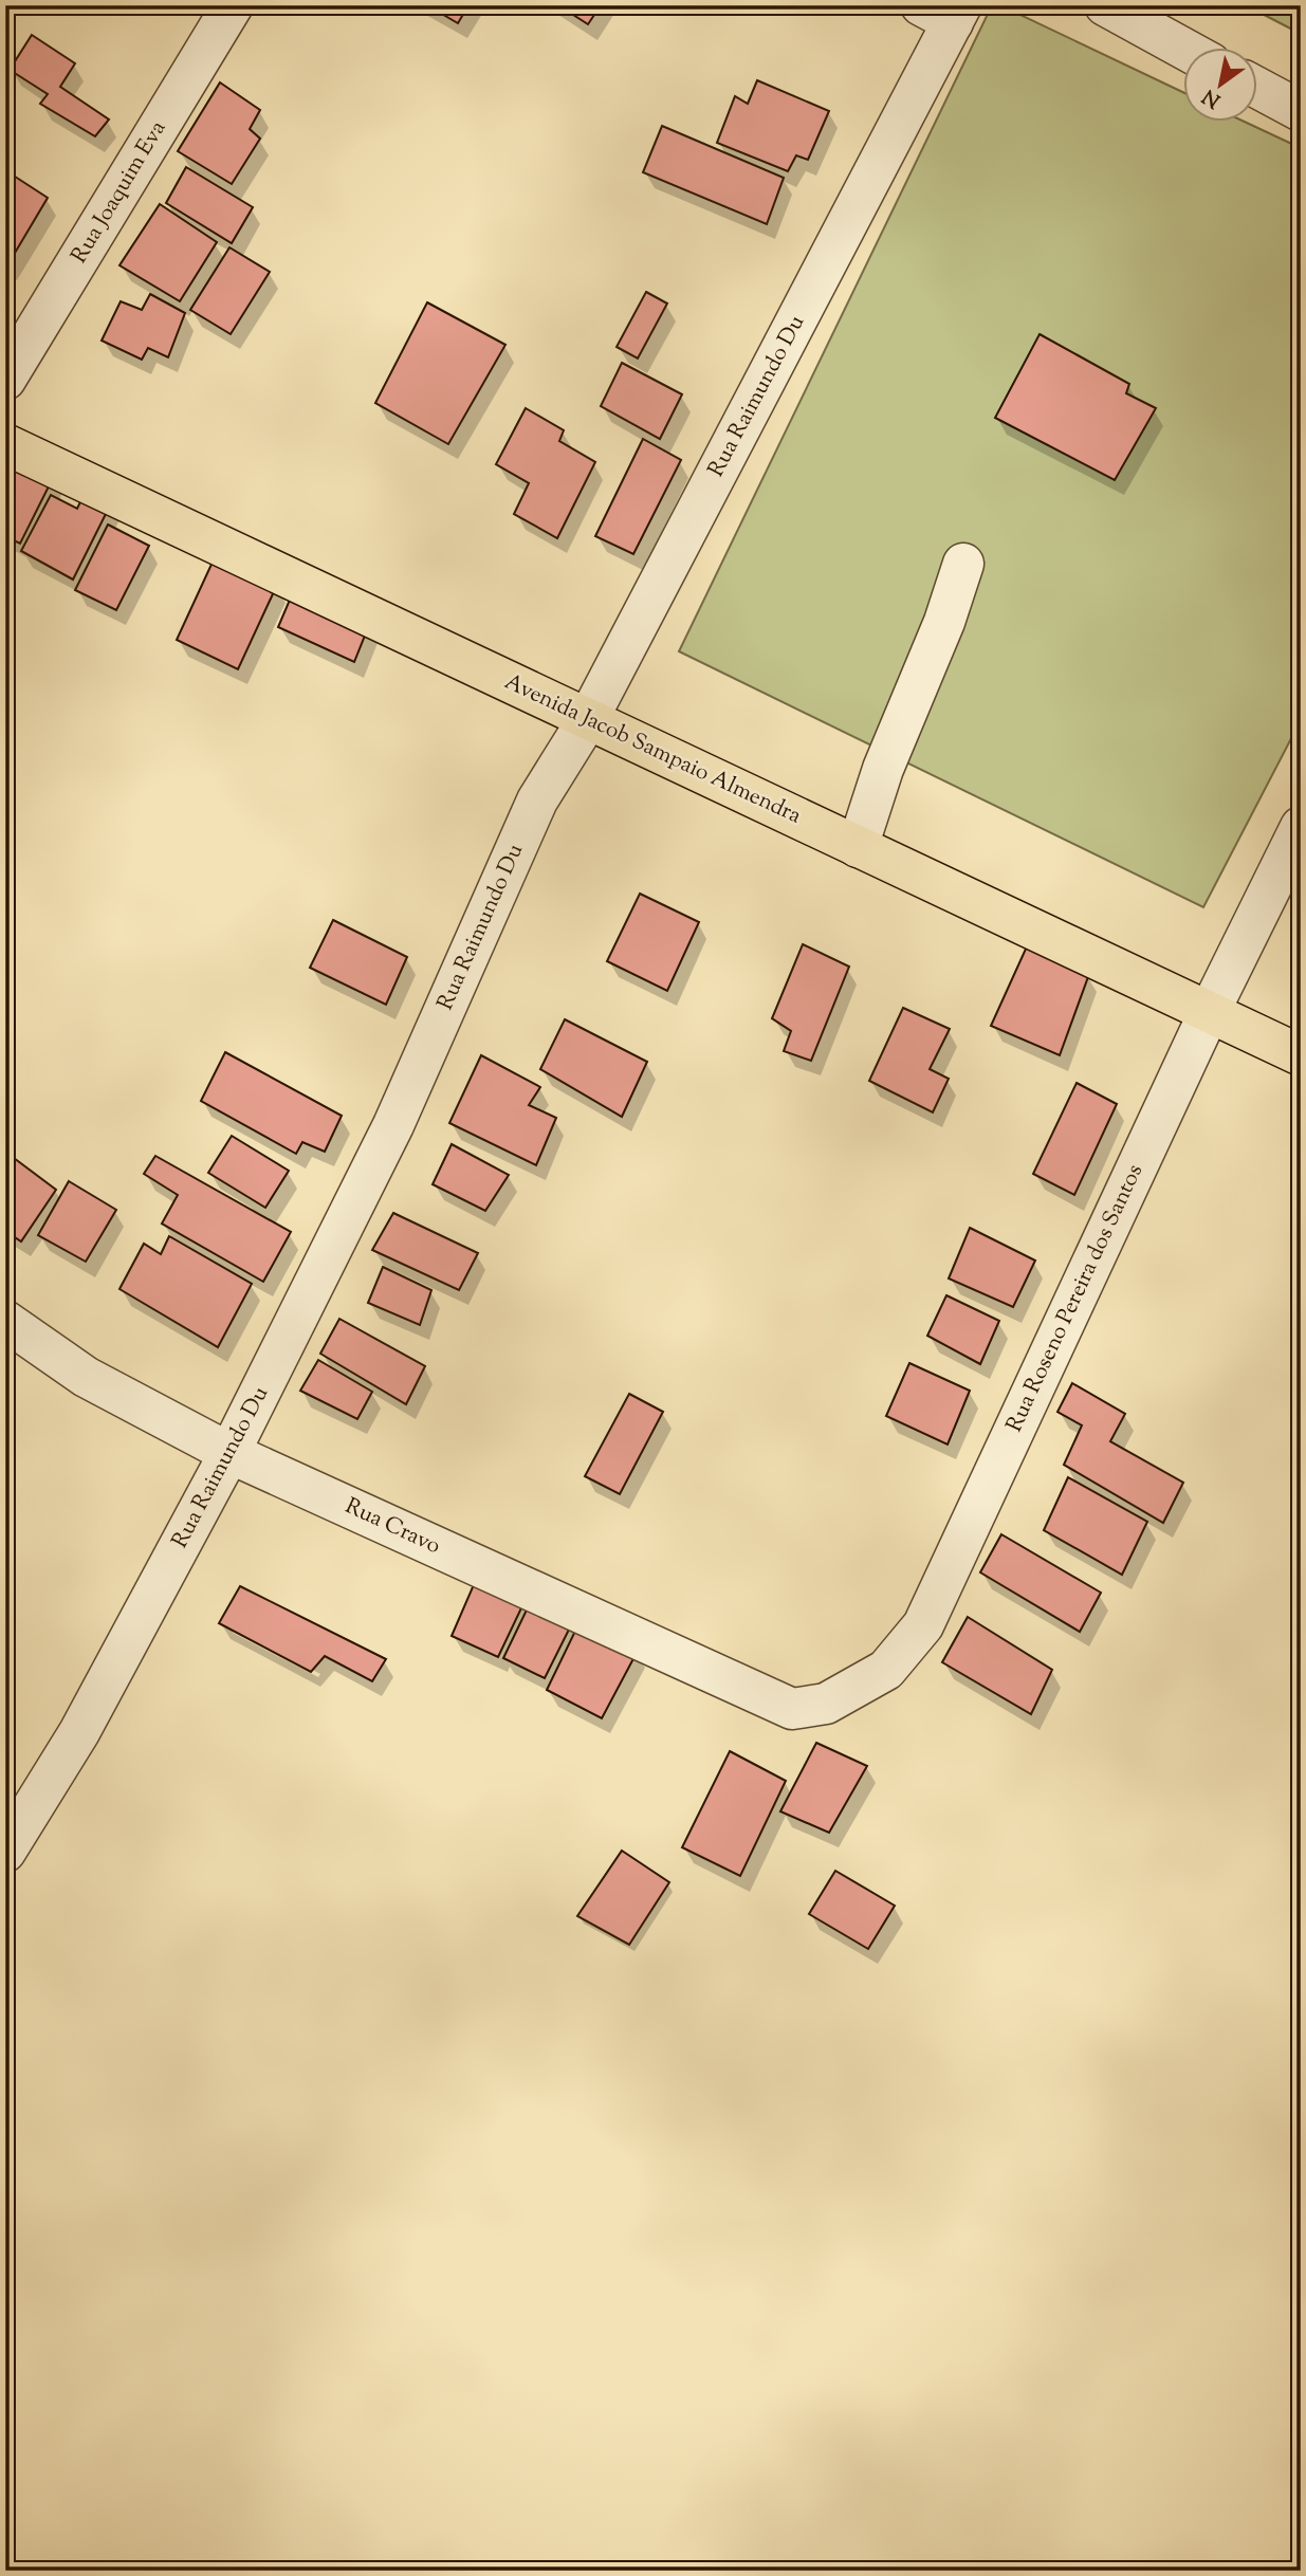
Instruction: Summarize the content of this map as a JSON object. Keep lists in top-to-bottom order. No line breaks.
{"streets":{"main road":["Avenida Jacob Sampaio Almendra"],"street":["Rua Joaquim Eva","Rua Raimundo Du","Rua Roseno Pereira dos Santos","Rua Cravo"]},"crossings":[["Rua Raimundo Du","Avenida Jacob Sampaio Almendra"],["Rua Raimundo Du","Rua Cravo"],["Avenida Jacob Sampaio Almendra","Rua Roseno Pereira dos Santos"],["Rua Roseno Pereira dos Santos","Rua Cravo"]],"north":"bottom left"}
